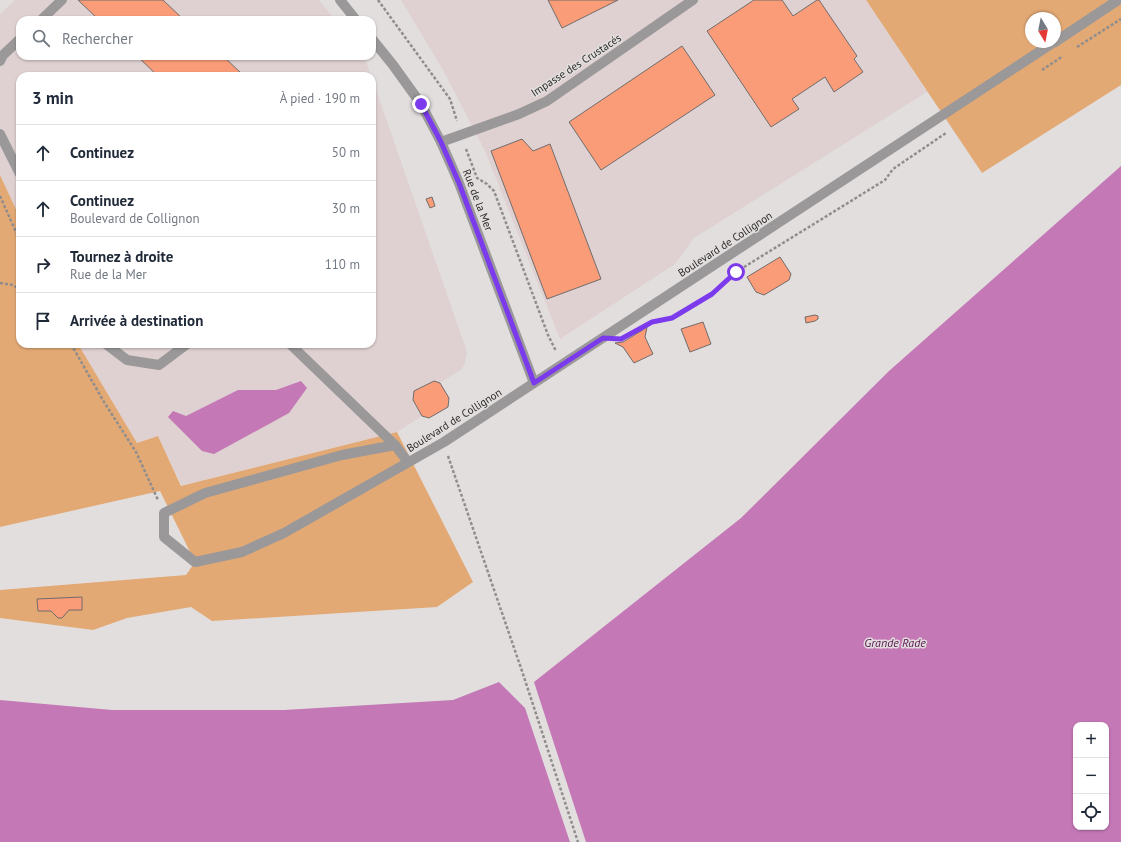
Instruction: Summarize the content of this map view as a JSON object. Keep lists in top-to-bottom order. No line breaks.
{"streets":{"street":["Impasse des Crustacés","Rue de la Mer","Boulevard de Collignon"]},"crossings":[["Impasse des Crustacés","Rue de la Mer"],["Rue de la Mer","Boulevard de Collignon"]],"water":["Grande Rade"],"north":"bottom","page":{"search":"Rechercher","heading":["3 min","À pied · 190 m"],"list":[["Continuez","50 m"],["Continuez","Boulevard de Collignon","30 m"],["Tournez à droite","Rue de la Mer","110 m"],"Arrivée à destination"],"map_buttons":["+","−"]}}
